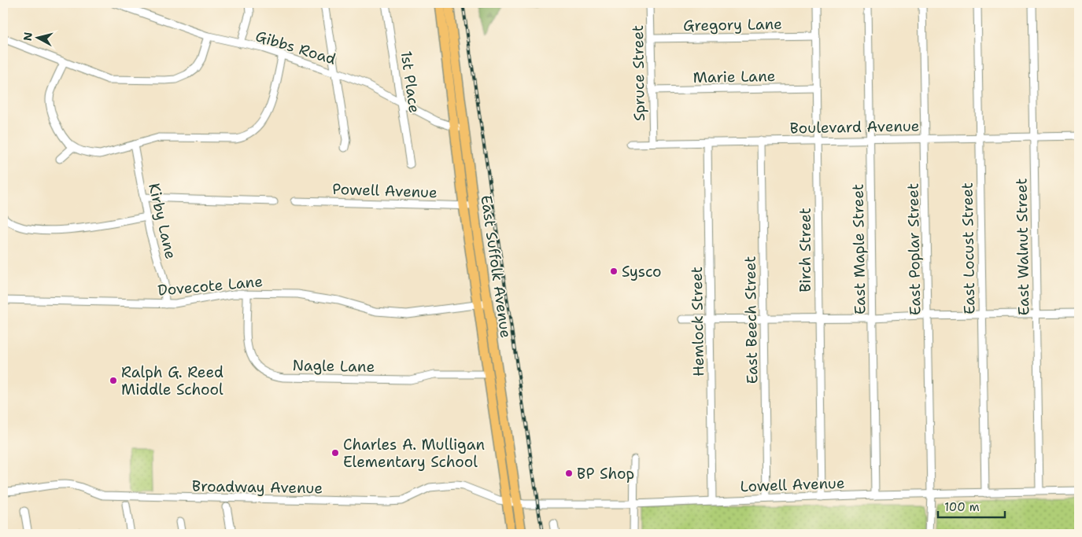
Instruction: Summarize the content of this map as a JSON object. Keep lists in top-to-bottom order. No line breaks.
{"streets":{"main road":["East Suffolk Avenue"],"street":["Gregory Lane","Gibbs Road","Spruce Street","Marie Lane","1st Place","Boulevard Avenue","Powell Avenue","Kirby Lane","East Walnut Street","East Locust Street","East Maple Street","East Poplar Street","Birch Street","Dovecote Lane","East Beech Street","Hemlock Street","Nagle Lane","Lowell Avenue","Broadway Avenue"]},"crossings":[["Gregory Lane","Spruce Street"],["Gregory Lane","Birch Street"],["Gibbs Road","1st Place"],["Gibbs Road","East Suffolk Avenue"],["Spruce Street","Marie Lane"],["Spruce Street","Boulevard Avenue"],["Marie Lane","Birch Street"],["Boulevard Avenue","East Walnut Street"],["Boulevard Avenue","East Locust Street"],["Boulevard Avenue","East Maple Street"],["Boulevard Avenue","East Poplar Street"],["Boulevard Avenue","Birch Street"],["Boulevard Avenue","East Beech Street"],["Boulevard Avenue","Hemlock Street"],["Powell Avenue","East Suffolk Avenue"],["Kirby Lane","Dovecote Lane"],["East Walnut Street","Lowell Avenue"],["East Locust Street","Lowell Avenue"],["East Maple Street","Lowell Avenue"],["East Poplar Street","Lowell Avenue"],["Birch Street","Lowell Avenue"],["East Suffolk Avenue","Dovecote Lane"],["East Suffolk Avenue","Nagle Lane"],["East Suffolk Avenue","Lowell Avenue"],["East Suffolk Avenue","Broadway Avenue"],["Dovecote Lane","Nagle Lane"],["East Beech Street","Lowell Avenue"],["Hemlock Street","Lowell Avenue"],["Lowell Avenue","Broadway Avenue"]],"places":["Sysco","Ralph G. Reed Middle School","Charles A. Mulligan Elementary School","BP Shop"],"scale_bar":"100 m","north":"left"}
